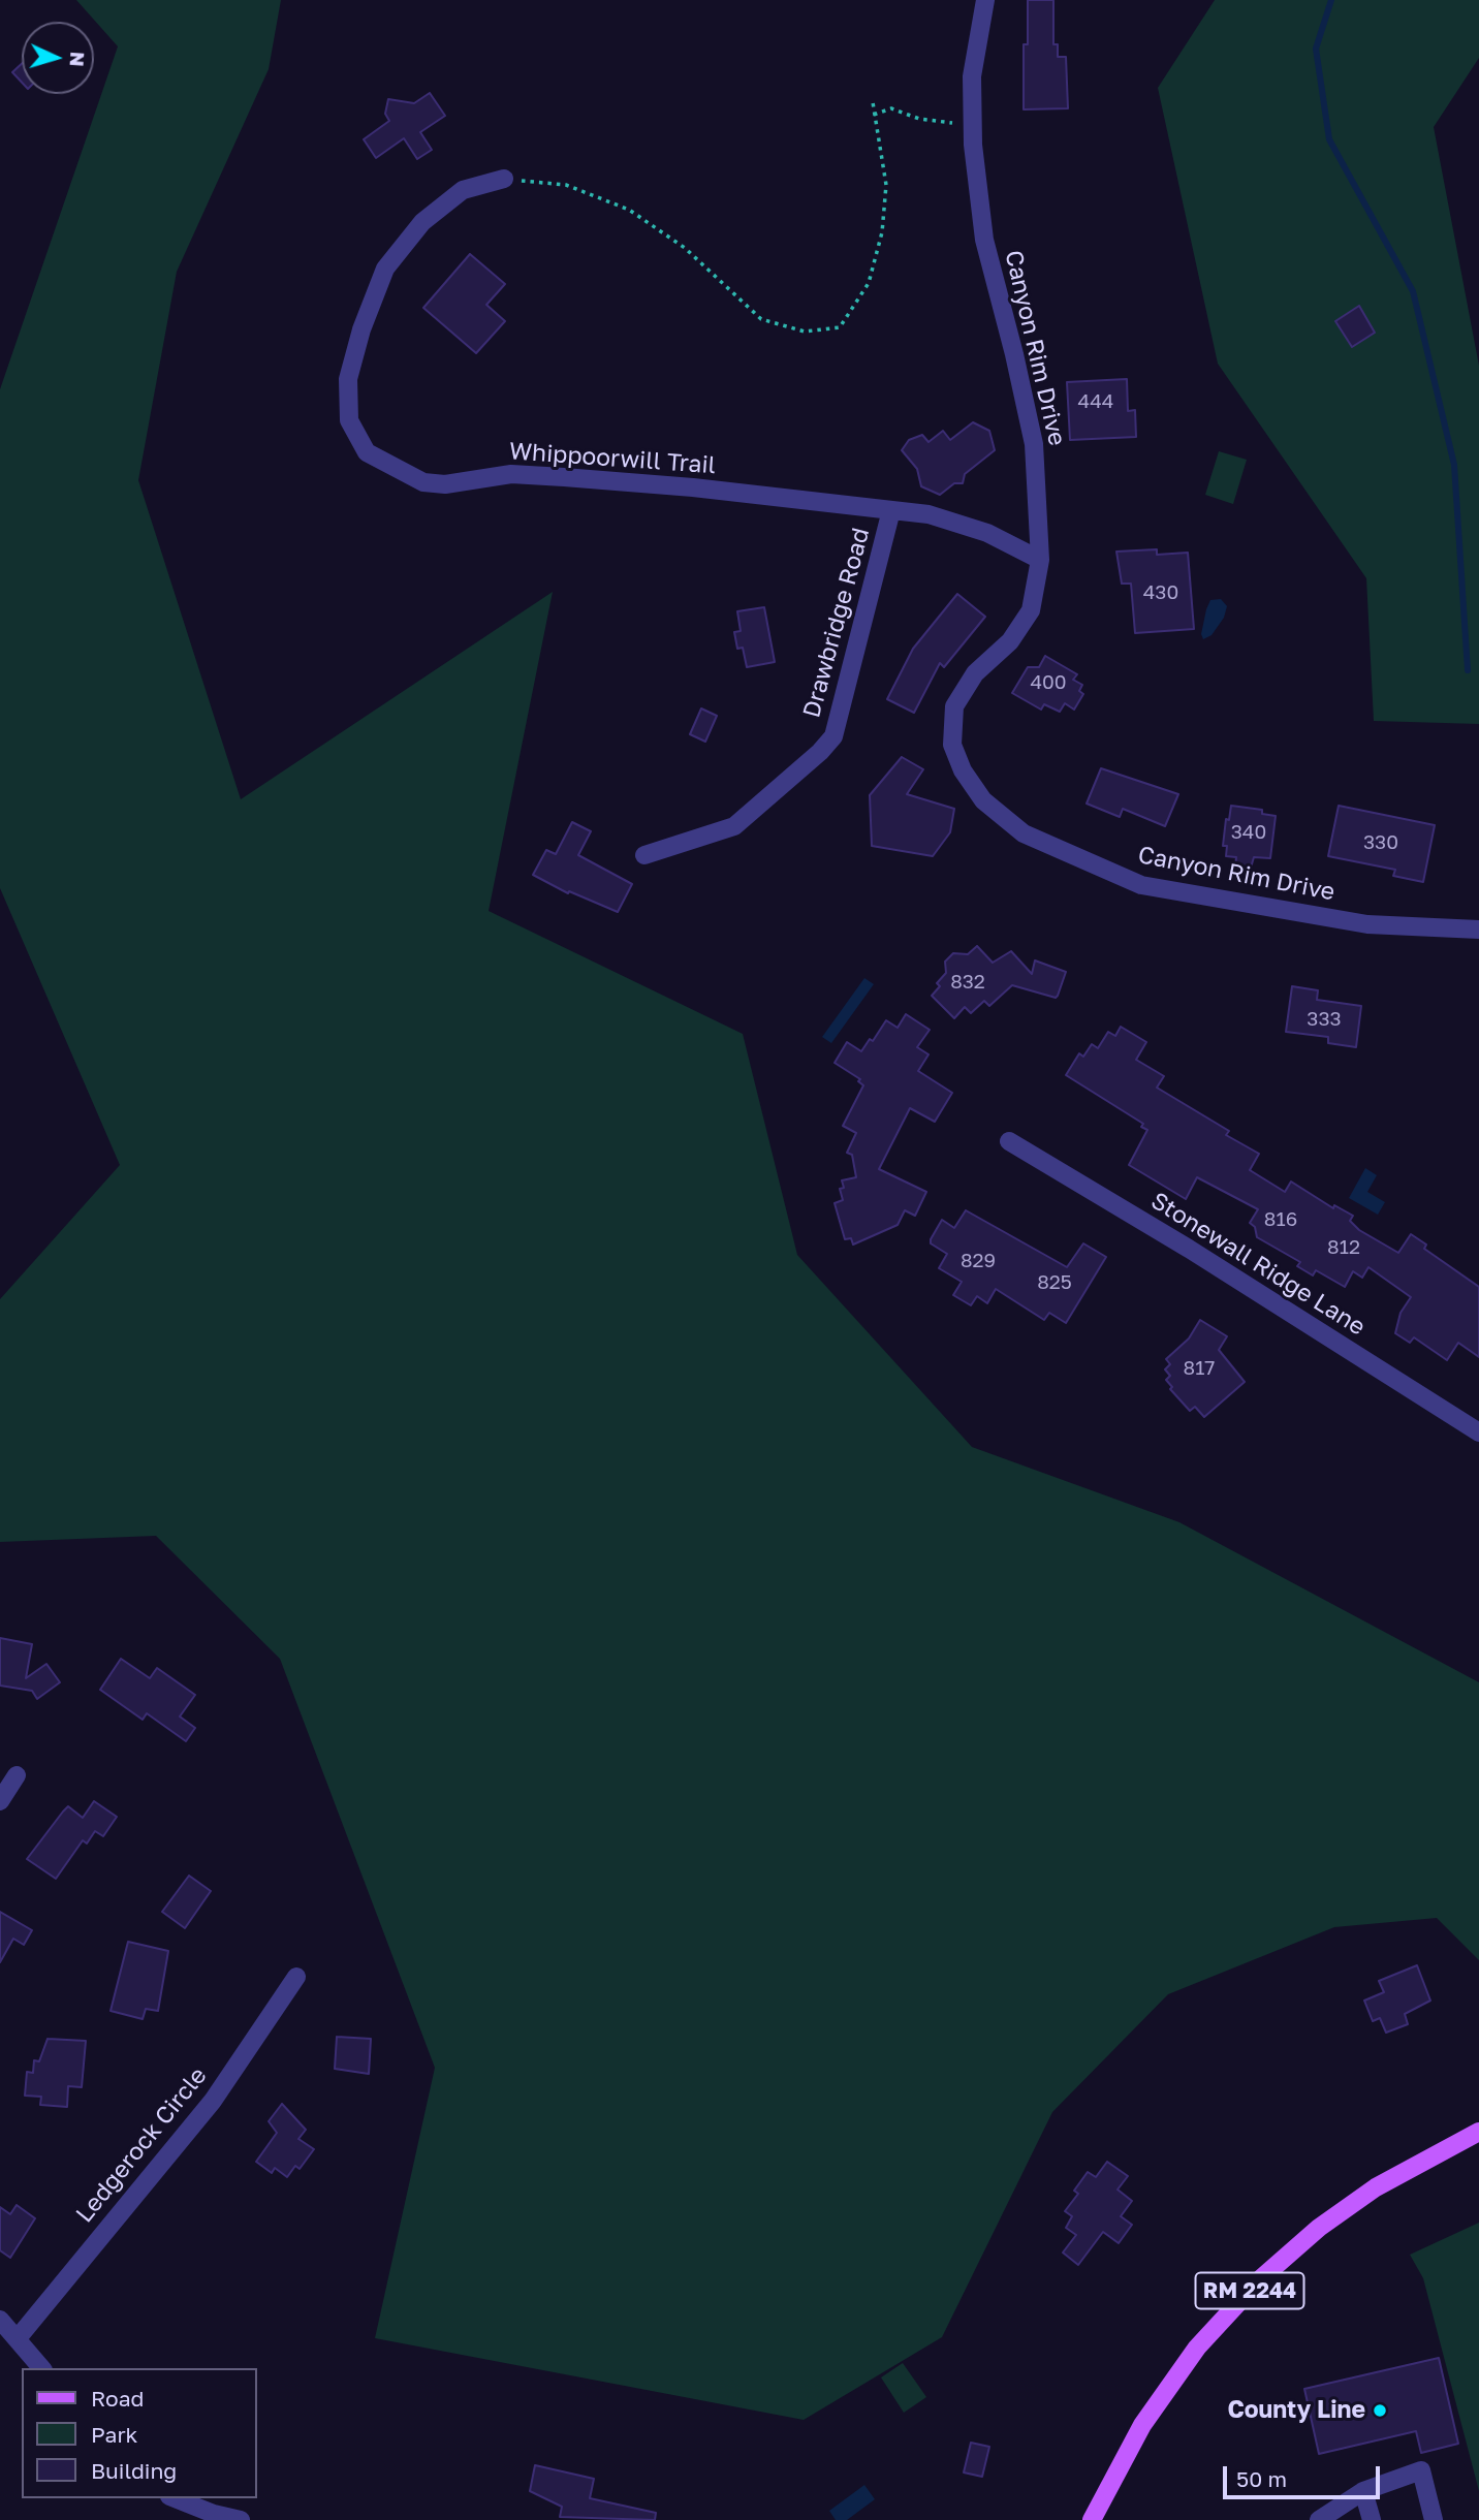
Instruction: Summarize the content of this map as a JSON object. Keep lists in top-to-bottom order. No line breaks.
{"streets":{"main road":["RM 2244"],"street":["Canyon Rim Drive","Whippoorwill Trail","Drawbridge Road","Stonewall Ridge Lane","Ledgerock Circle"]},"crossings":[["Canyon Rim Drive","Whippoorwill Trail"],["Whippoorwill Trail","Drawbridge Road"]],"places":["County Line"],"house_numbers":["444","430","400","340","330","832","333","816","812","829","825","817"],"legend":["Road","Park","Building"],"scale_bar":"50 m","north":"right"}
